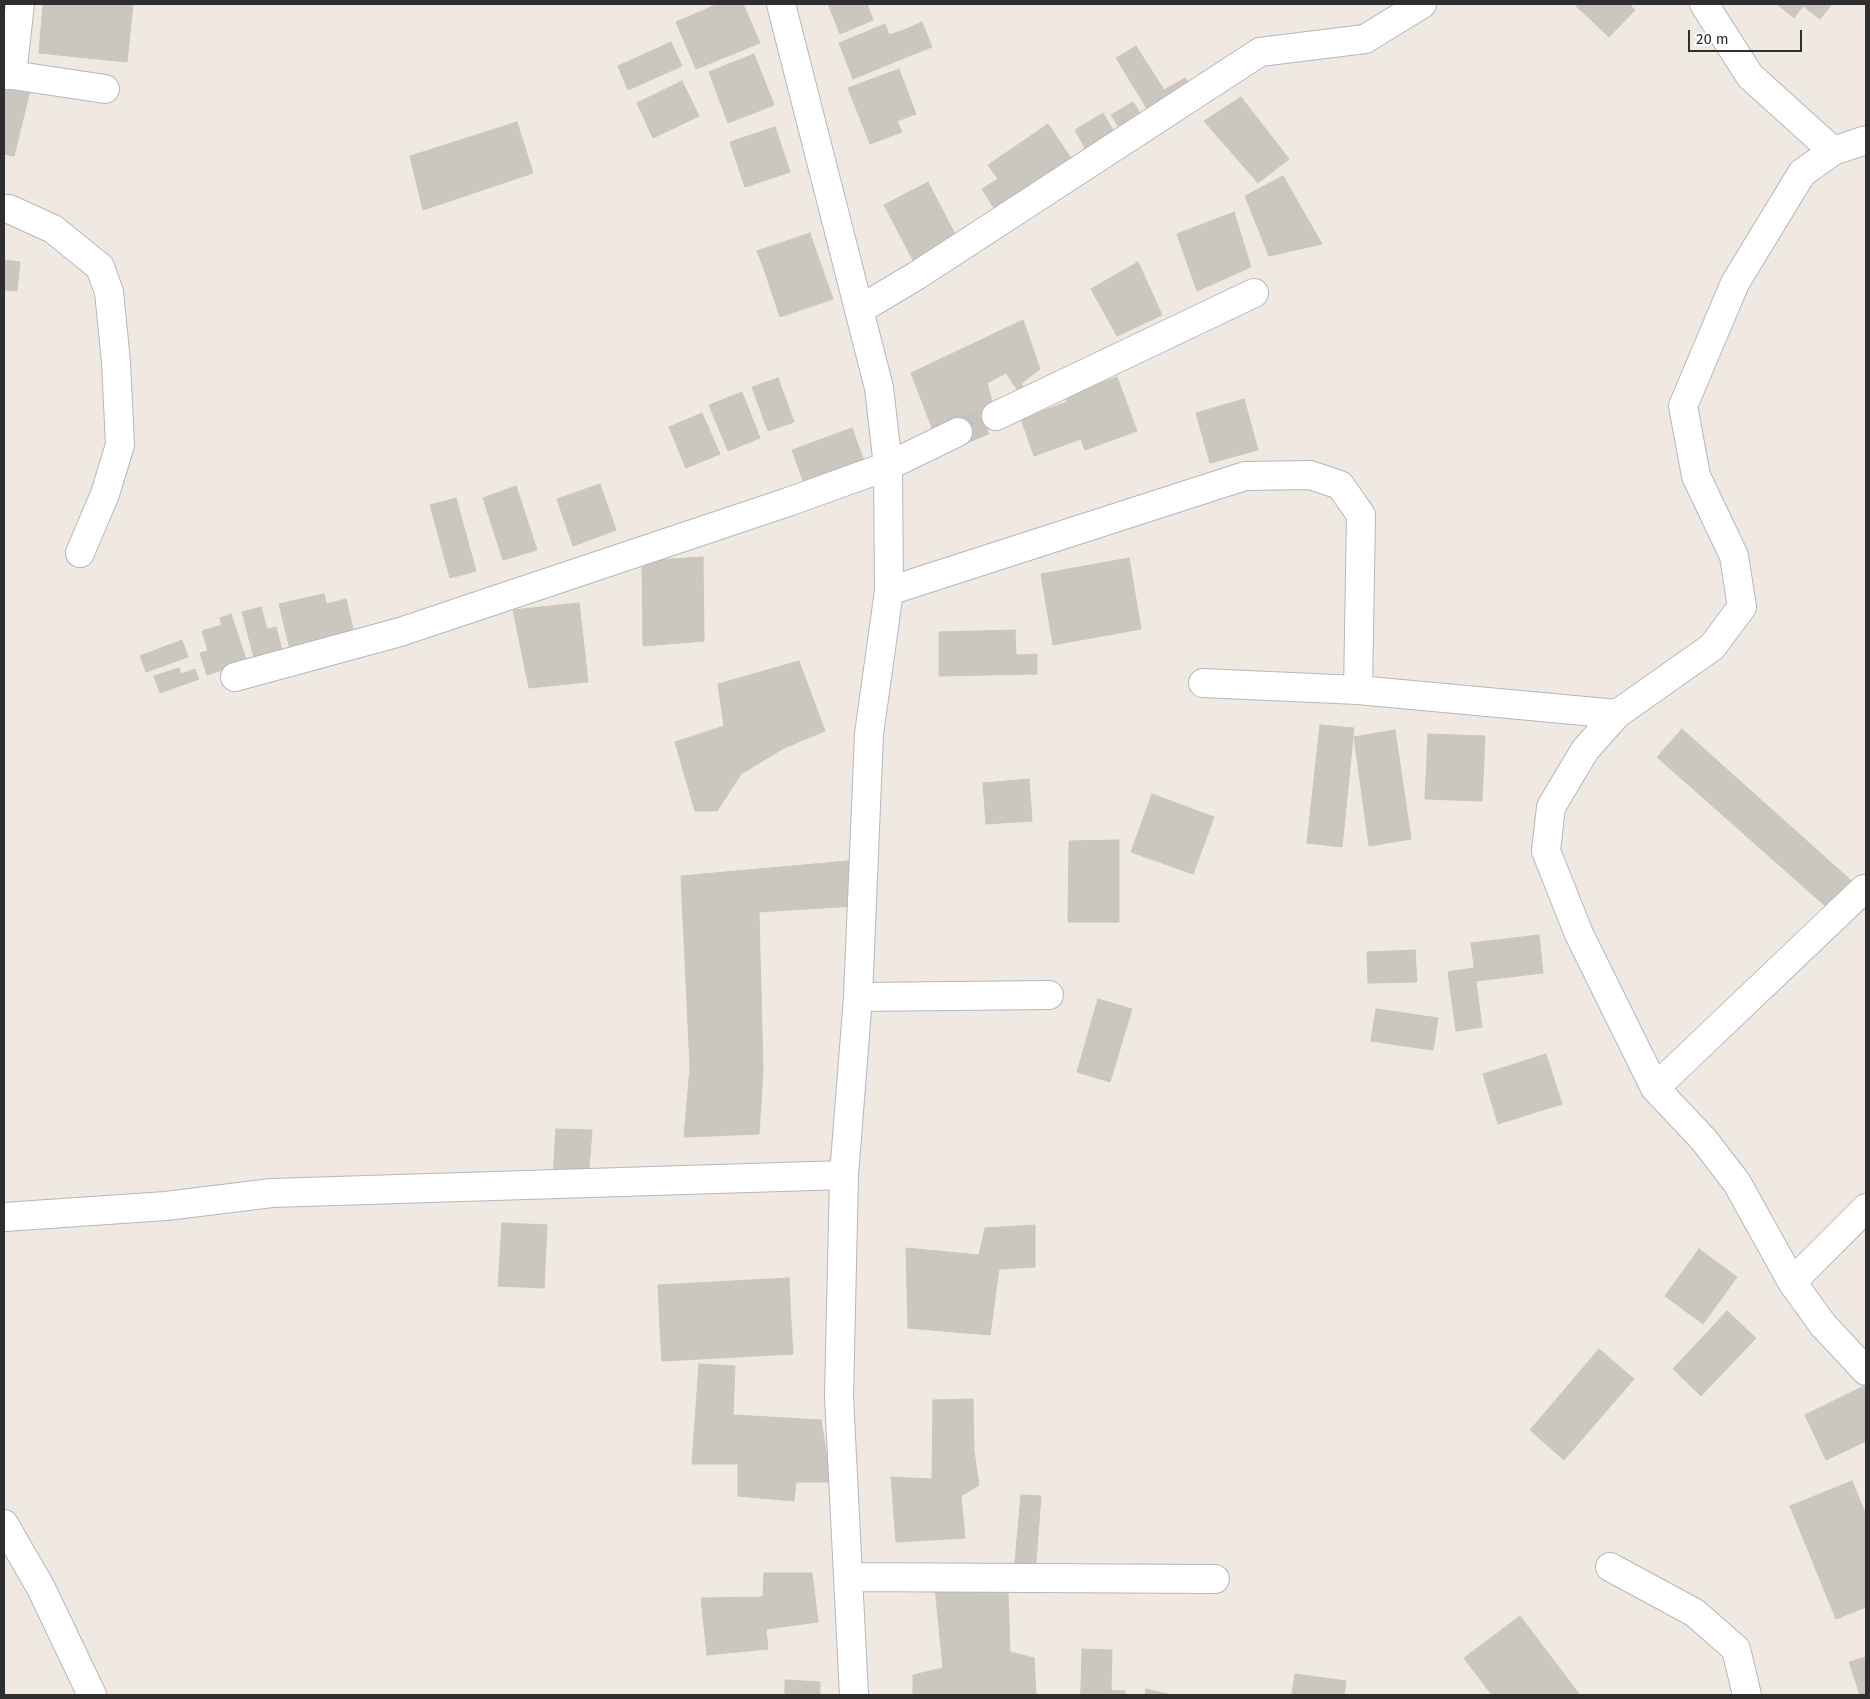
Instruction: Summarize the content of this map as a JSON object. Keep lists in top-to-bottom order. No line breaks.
{"scale_bar":"20 m"}
